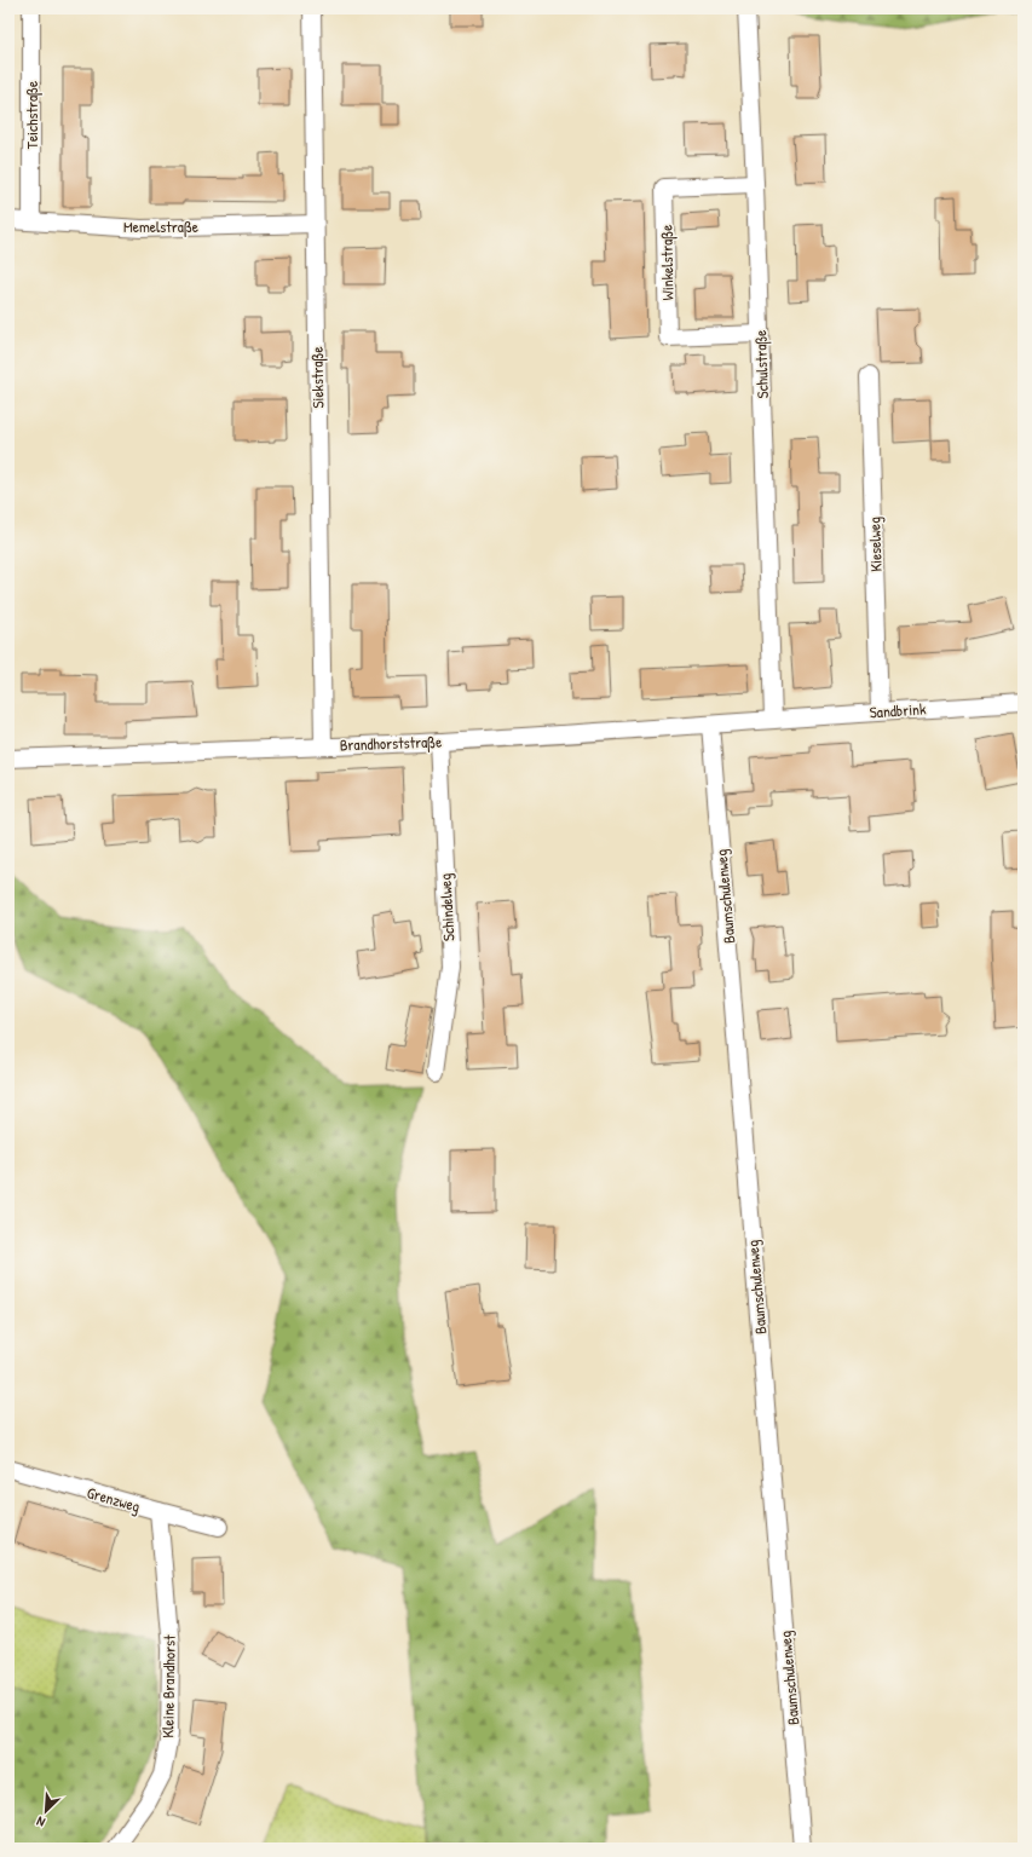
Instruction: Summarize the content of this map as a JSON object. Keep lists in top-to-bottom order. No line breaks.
{"streets":{"street":["Teichstraße","Memelstraße","Winkelstraße","Schulstraße","Siekstraße","Kieselweg","Sandbrink","Brandhorststraße","Baumschulenweg","Schindelweg","Grenzweg","Kleine Brandhorst"]},"crossings":[["Teichstraße","Memelstraße"],["Memelstraße","Siekstraße"],["Winkelstraße","Schulstraße"],["Schulstraße","Sandbrink"],["Schulstraße","Brandhorststraße"],["Siekstraße","Brandhorststraße"],["Kieselweg","Sandbrink"],["Sandbrink","Brandhorststraße"],["Brandhorststraße","Baumschulenweg"],["Brandhorststraße","Schindelweg"],["Grenzweg","Kleine Brandhorst"]],"north":"bottom left"}
